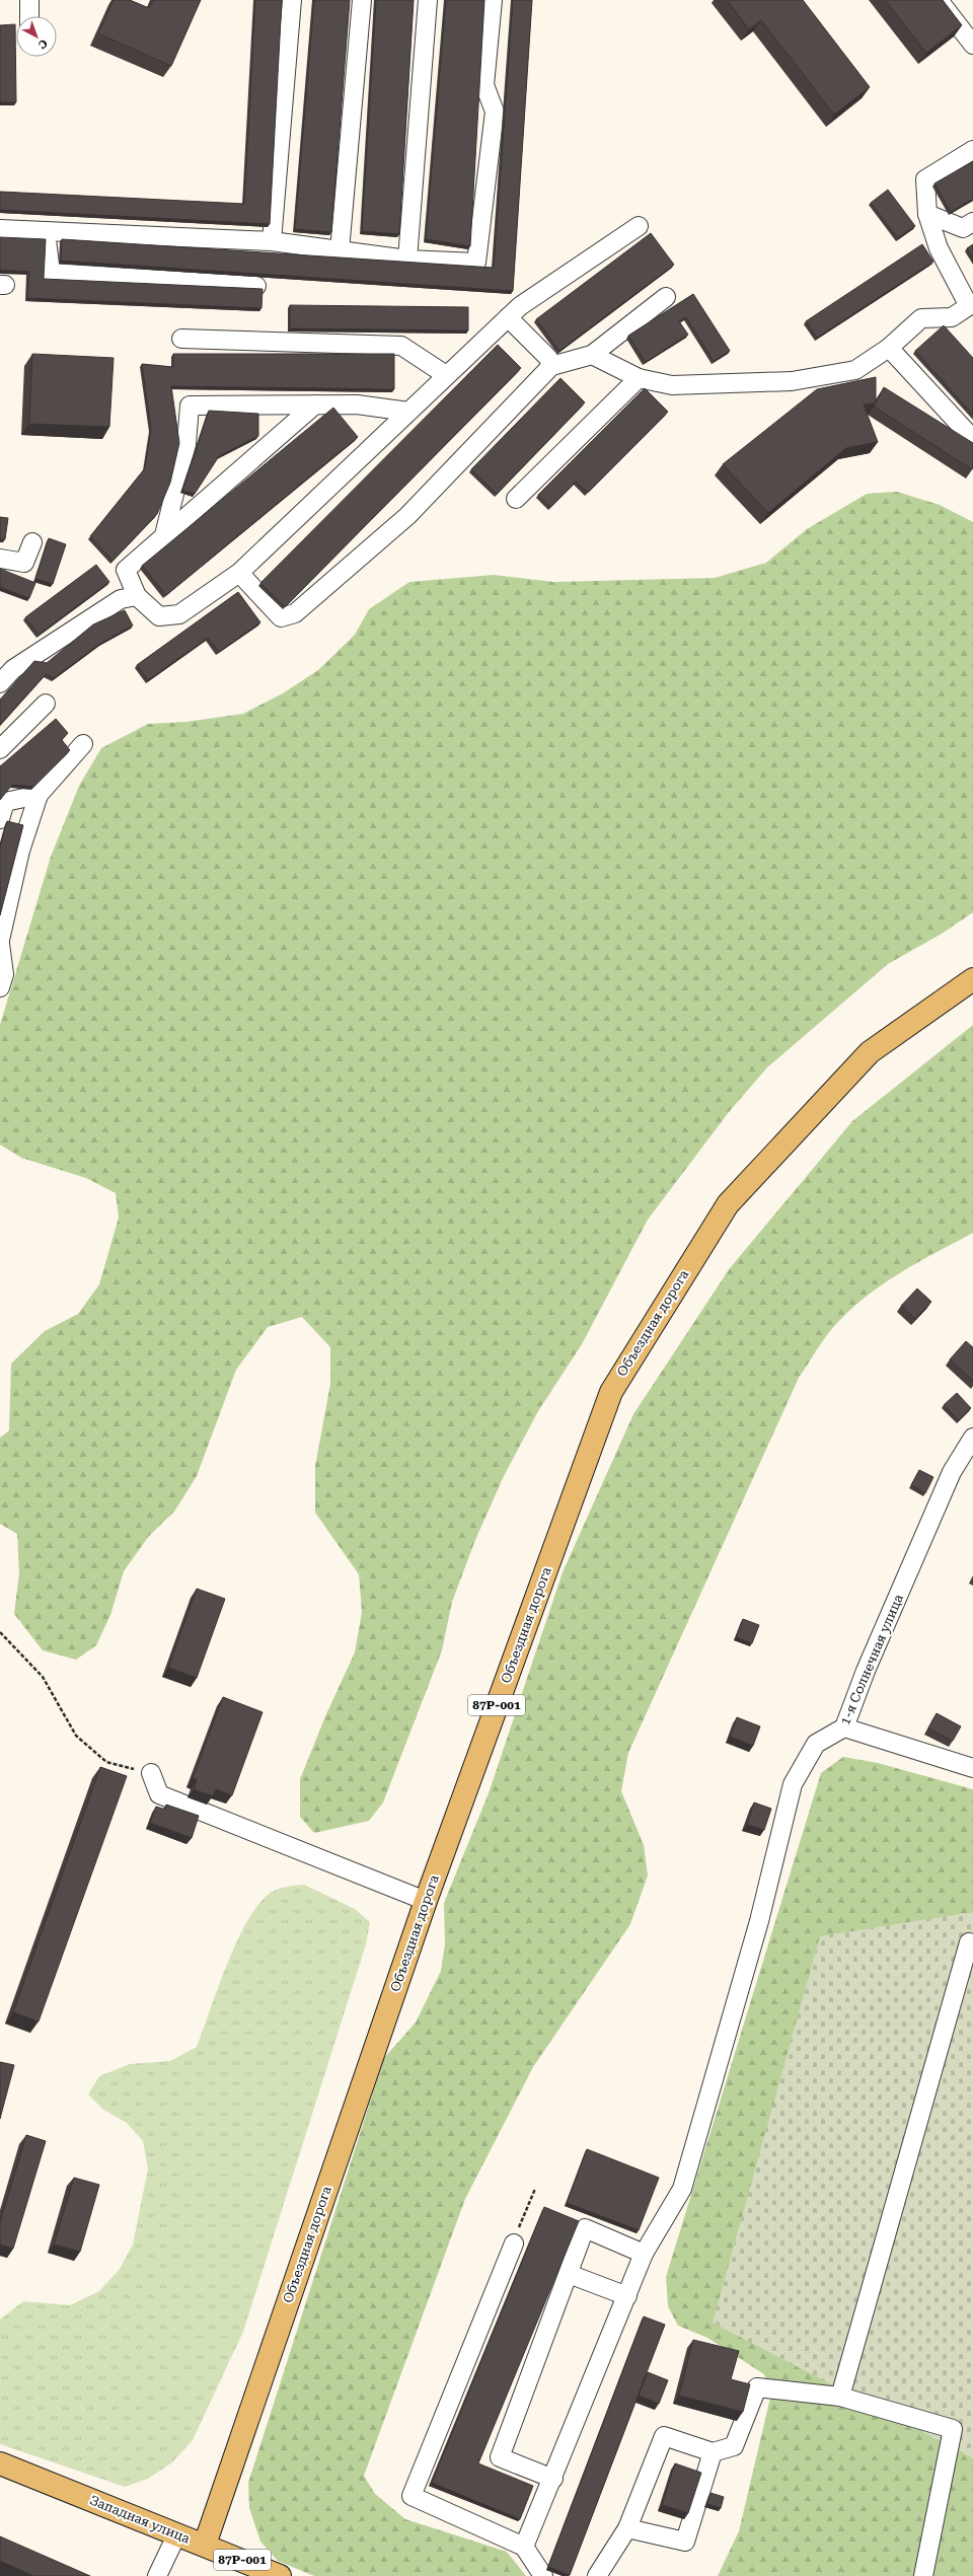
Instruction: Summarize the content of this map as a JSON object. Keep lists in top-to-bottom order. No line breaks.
{"streets":{"main road":["Объездная дорога","87Р-001","Западная улица"],"street":["1-я Солнечная улица"]},"crossings":[["Объездная дорога","Западная улица"]],"north":"bottom right"}
